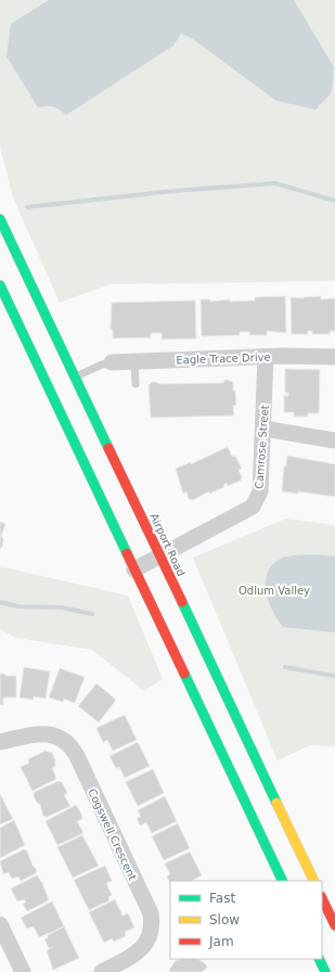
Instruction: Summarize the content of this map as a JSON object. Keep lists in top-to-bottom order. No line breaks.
{"streets":{"main road":["Airport Road"],"street":["Eagle Trace Drive","Camrose Street","Cogswell Crescent"]},"crossings":[["Eagle Trace Drive","Camrose Street"],["Camrose Street","Airport Road"]],"parks":["Odlum Valley"],"legend":["Fast","Slow","Jam"]}
